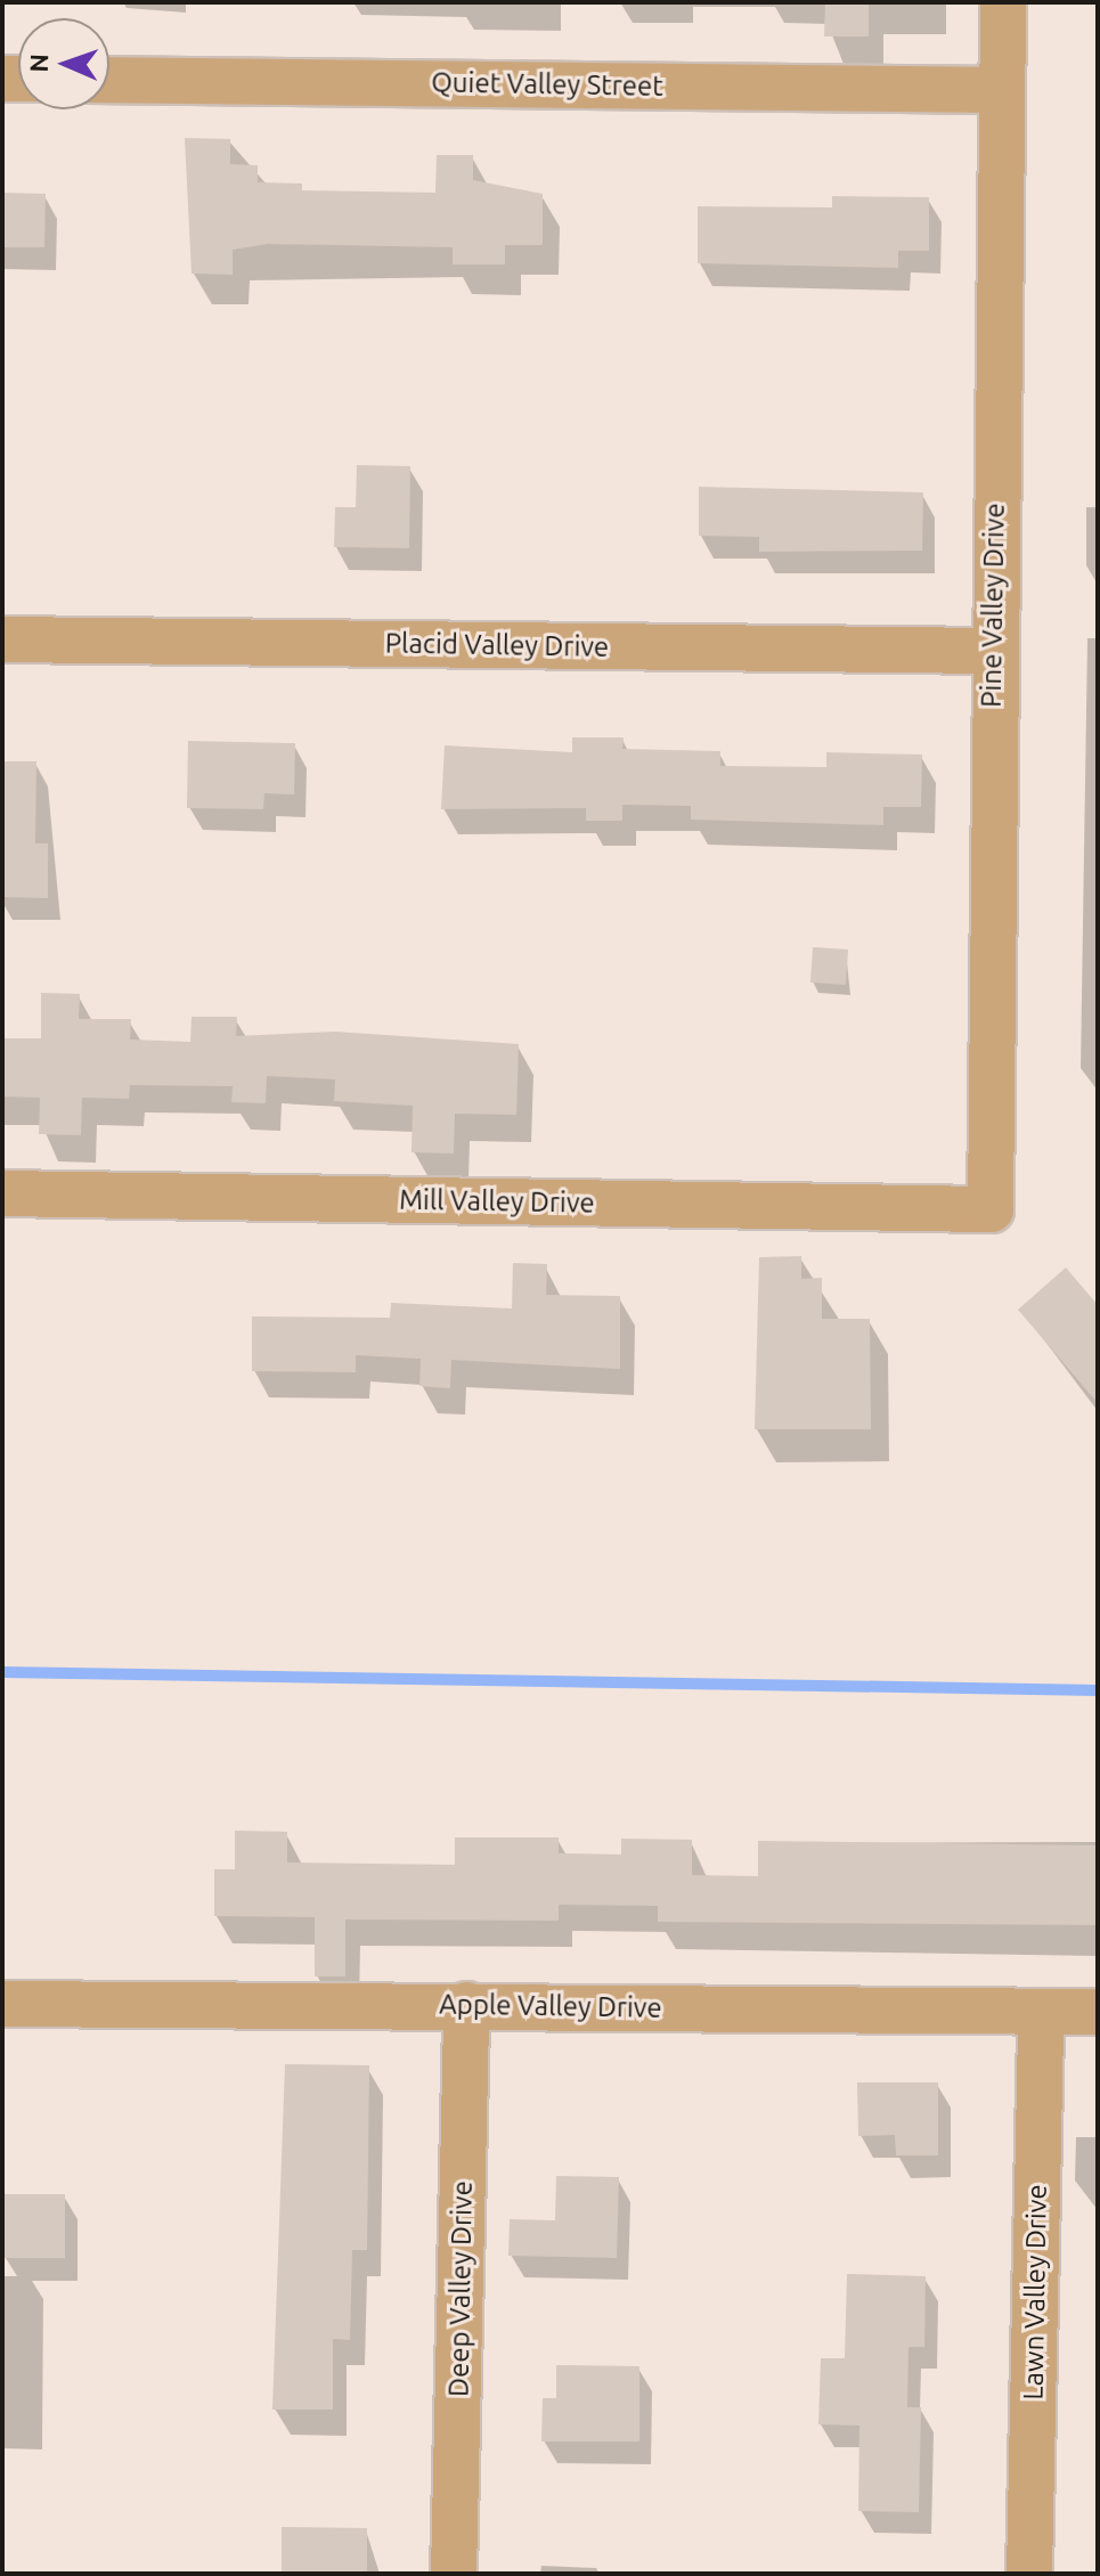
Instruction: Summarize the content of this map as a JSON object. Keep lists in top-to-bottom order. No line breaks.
{"streets":{"street":["Quiet Valley Street","Pine Valley Drive","Placid Valley Drive","Mill Valley Drive","Apple Valley Drive","Deep Valley Drive","Lawn Valley Drive"]},"crossings":[["Quiet Valley Street","Pine Valley Drive"],["Pine Valley Drive","Placid Valley Drive"],["Pine Valley Drive","Mill Valley Drive"],["Apple Valley Drive","Deep Valley Drive"],["Apple Valley Drive","Lawn Valley Drive"]],"north":"left"}
